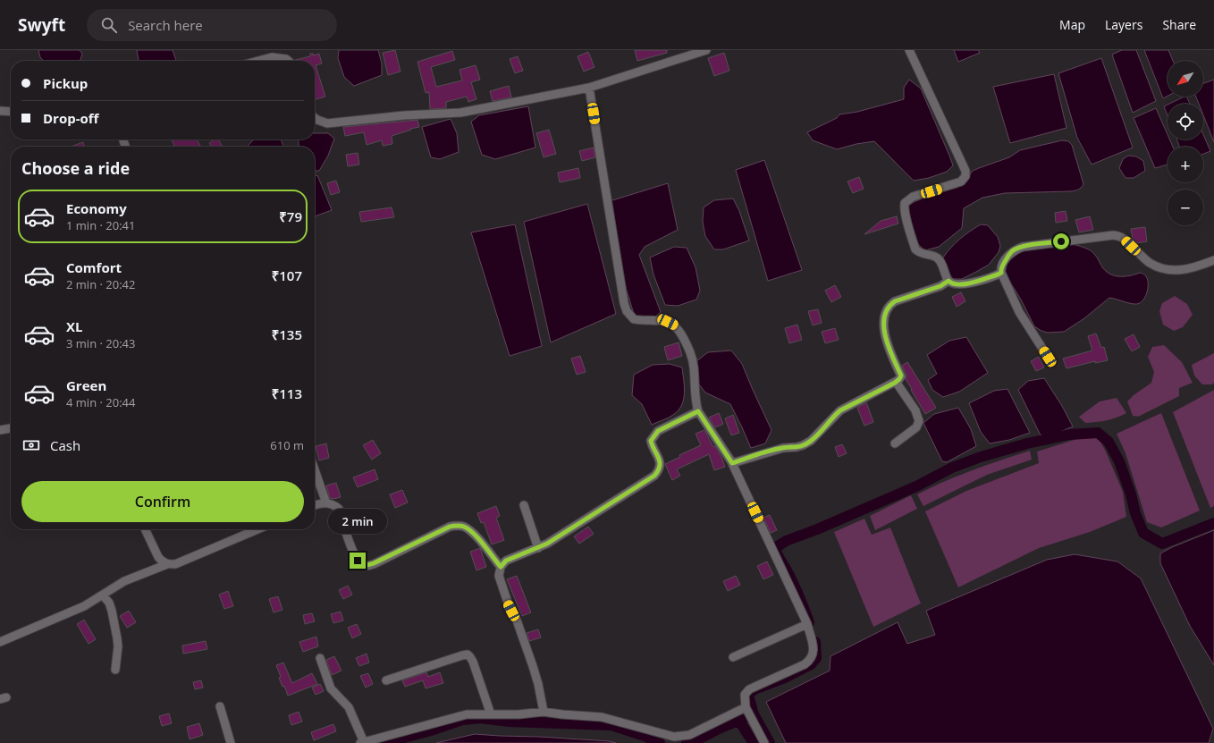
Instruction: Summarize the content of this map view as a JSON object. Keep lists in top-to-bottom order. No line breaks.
{"north":"bottom left","page":{"header":"Swyft","search":"Search here","nav":["Map","Layers","Share"],"map_buttons":["+","−"],"banner":["Pickup","Drop-off"],"heading":"Choose a ride","list":[{"name":"Economy","note":"1 min · 20:41","value":"₹79"},{"name":"Comfort","note":"2 min · 20:42","value":"₹107"},{"name":"XL","note":"3 min · 20:43","value":"₹135"},{"name":"Green","note":"4 min · 20:44","value":"₹113"}],"pay":["Cash","610 m"],"buttons":"Confirm","bubble":"2 min"}}
